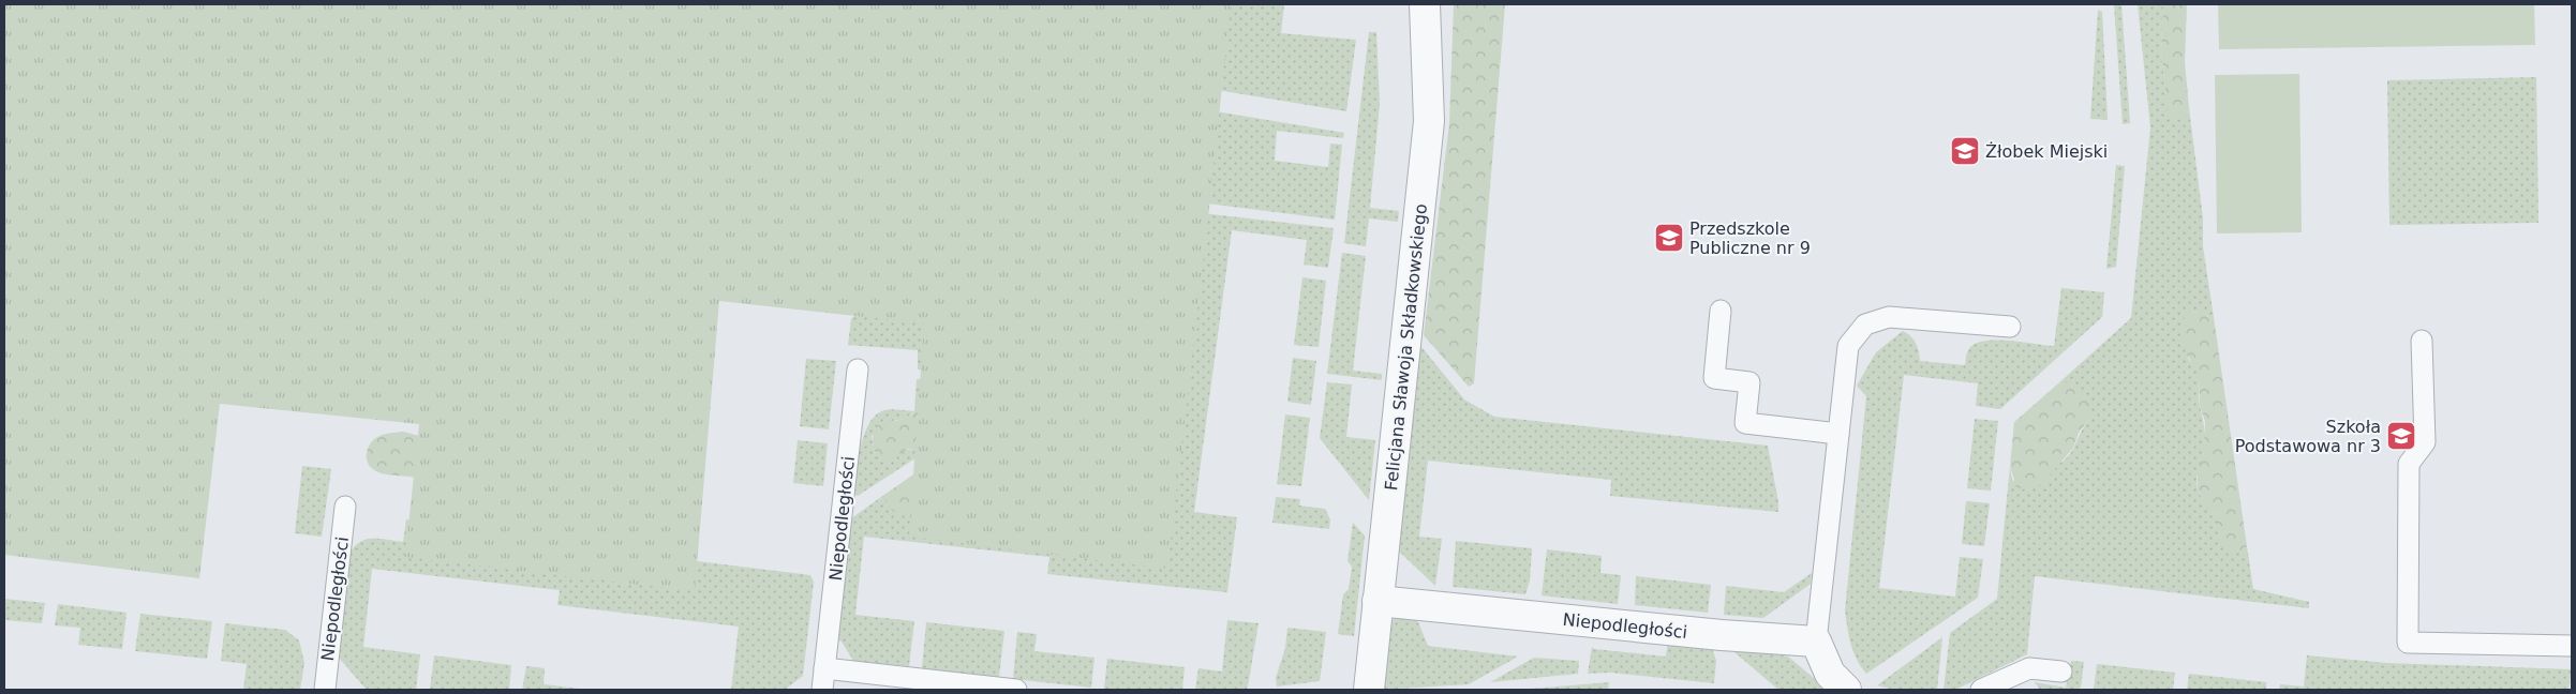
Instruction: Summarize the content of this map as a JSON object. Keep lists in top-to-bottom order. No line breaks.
{"streets":{"street":["Felicjana Sławoja Składkowskiego","Niepodległości"]},"crossings":[["Felicjana Sławoja Składkowskiego","Niepodległości"]],"places":{"school or university":["Żłobek Miejski","Przedszkole Publiczne nr 9","Szkoła Podstawowa nr 3"]}}
